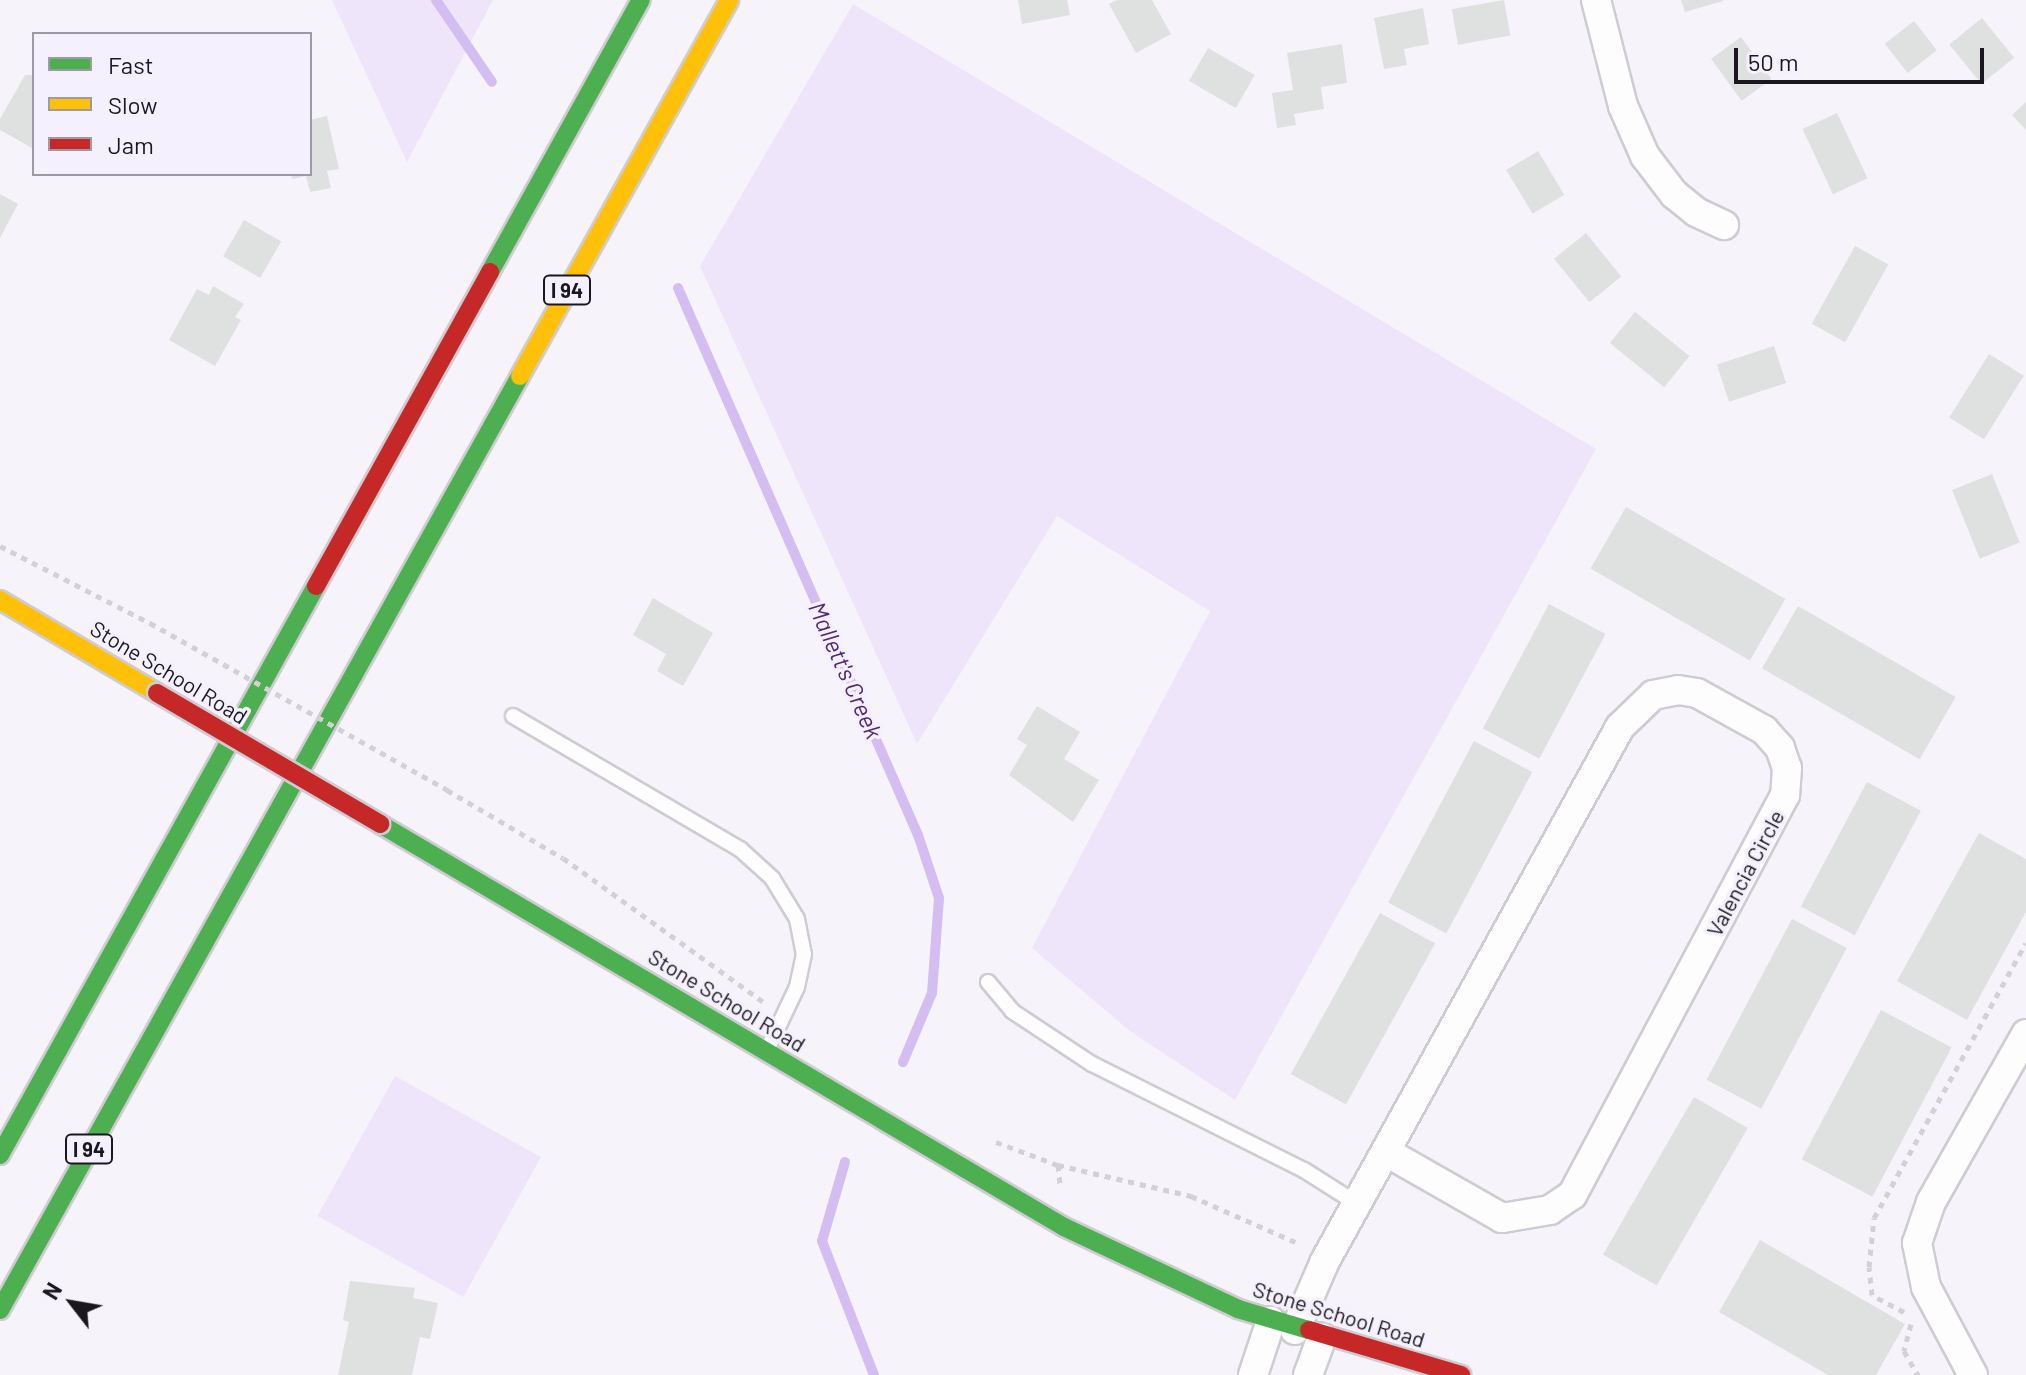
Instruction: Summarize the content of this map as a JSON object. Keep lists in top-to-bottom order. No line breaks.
{"streets":{"main road":["I 94","Stone School Road"],"street":["Valencia Circle"]},"crossings":[["Stone School Road","Valencia Circle"]],"water":["Mallett's Creek"],"legend":["Fast","Slow","Jam"],"scale_bar":"50 m","north":"top left"}
